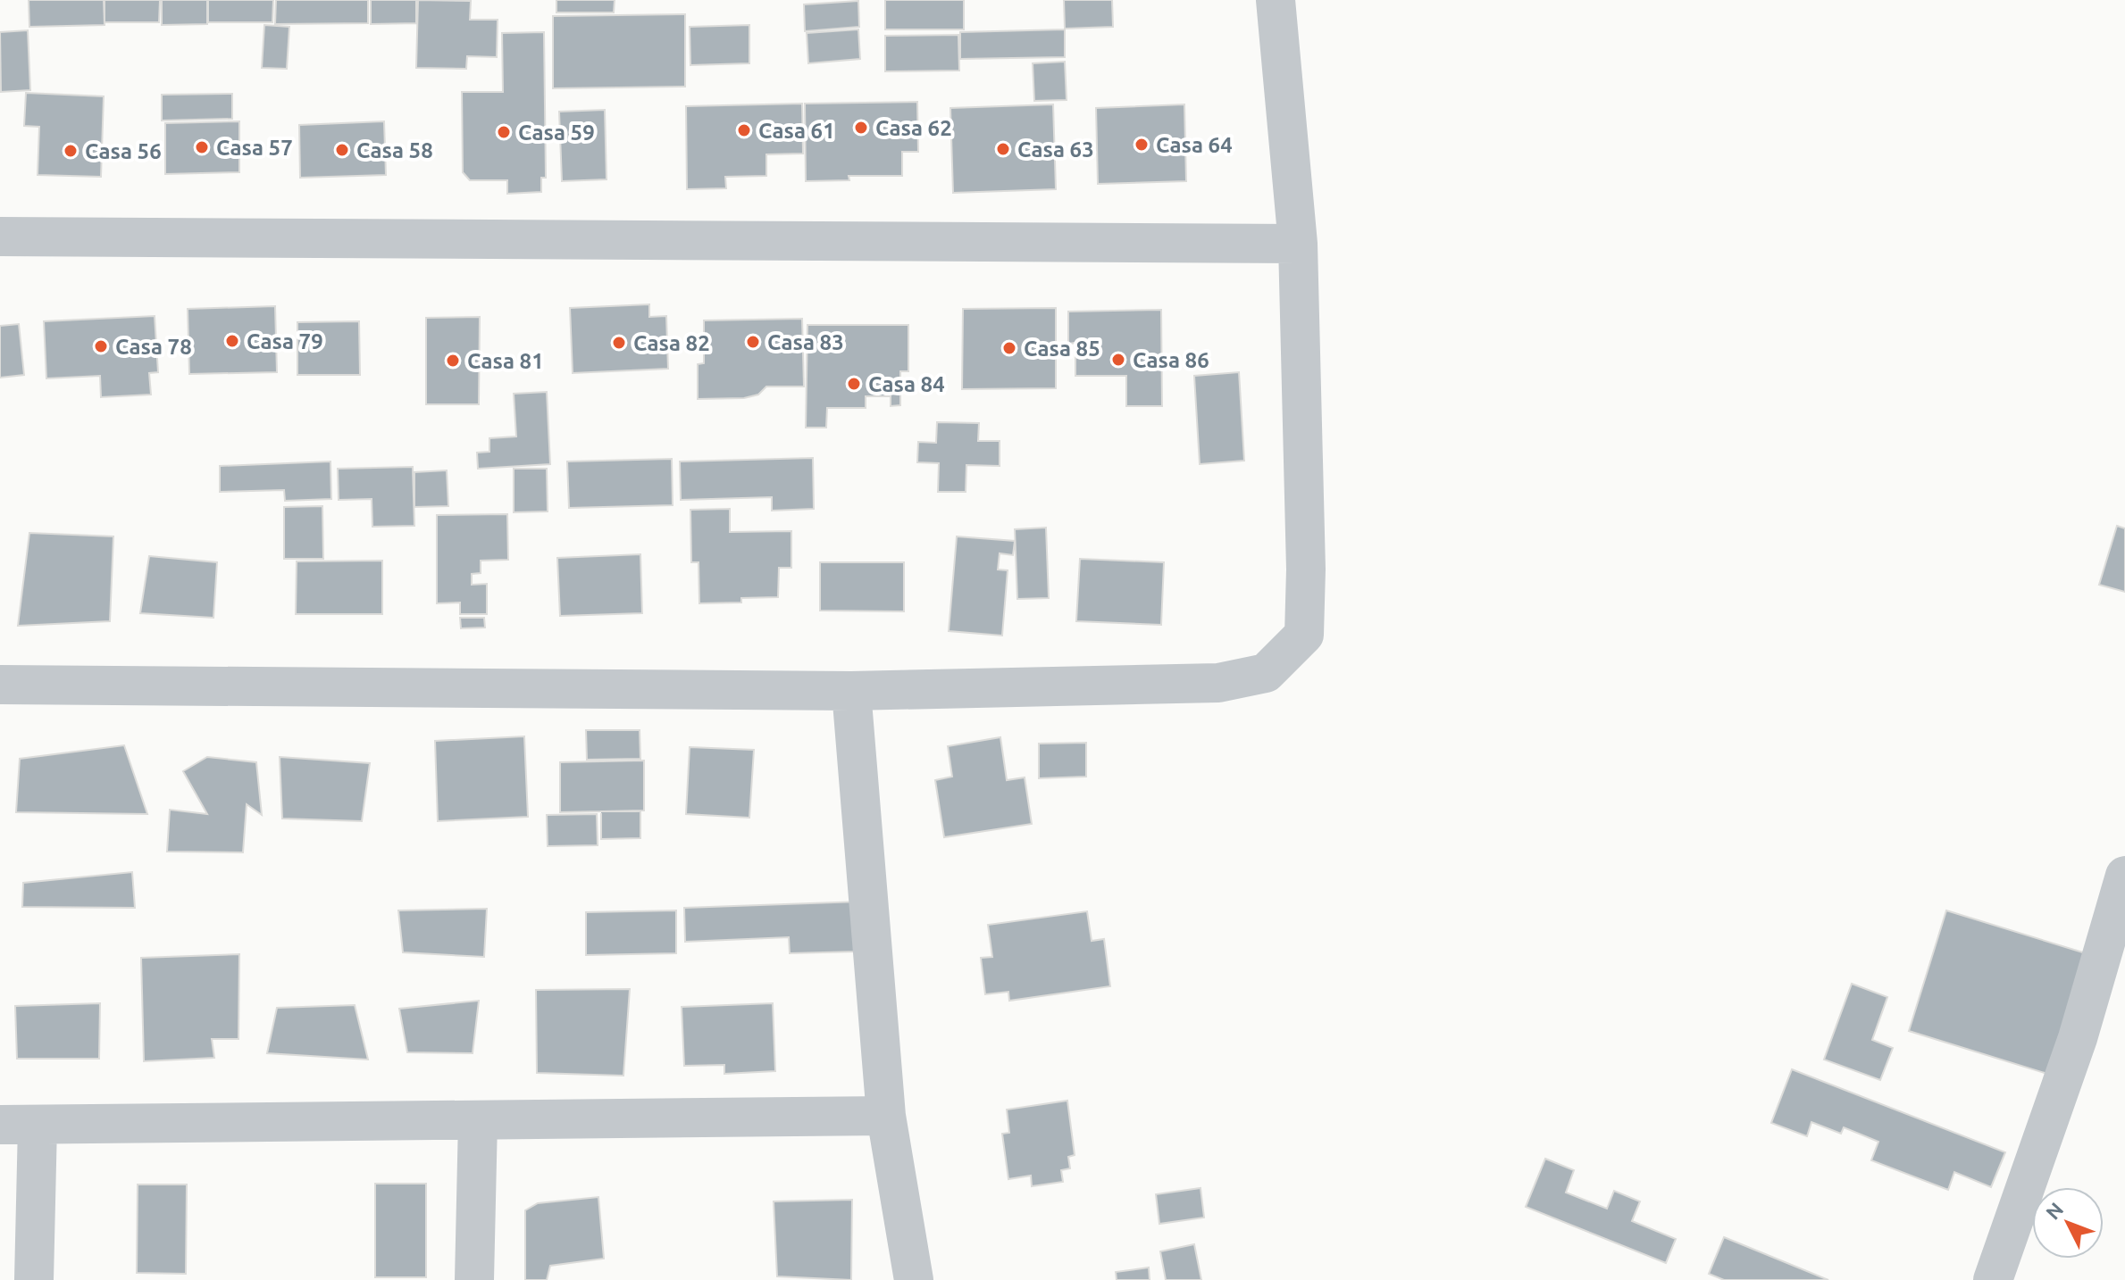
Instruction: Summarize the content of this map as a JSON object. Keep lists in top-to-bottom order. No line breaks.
{"places":["Casa 62","Casa 61","Casa 59","Casa 64","Casa 57","Casa 63","Casa 58","Casa 56","Casa 79","Casa 83","Casa 82","Casa 78","Casa 85","Casa 86","Casa 81","Casa 84"],"north":"top left"}
